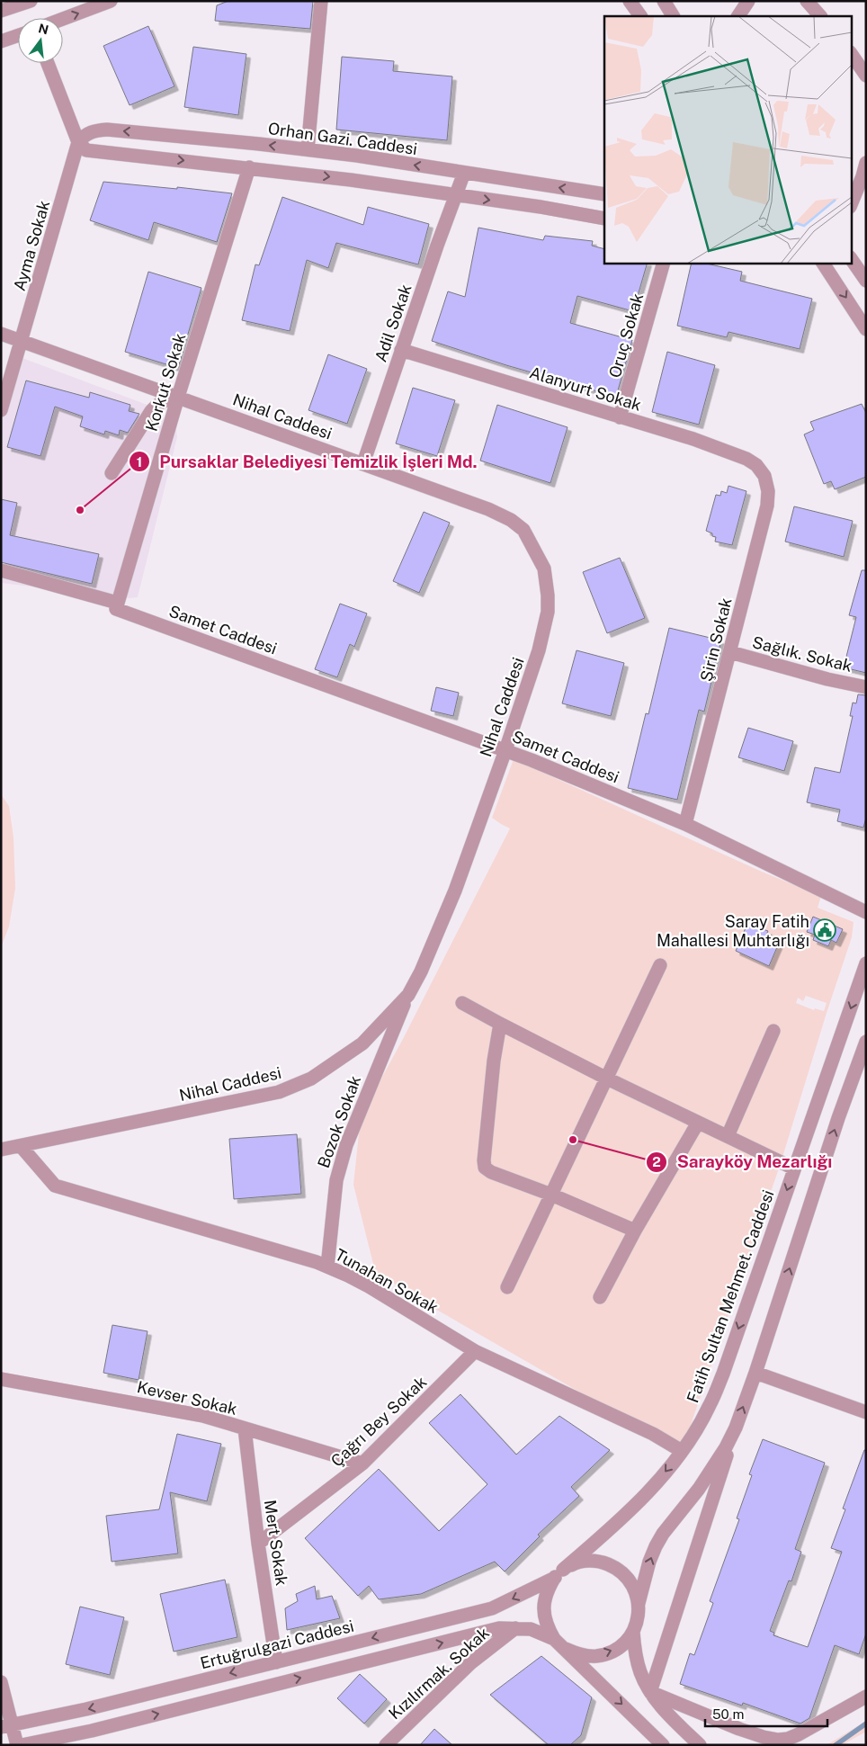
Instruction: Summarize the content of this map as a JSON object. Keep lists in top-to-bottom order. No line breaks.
{"streets":{"street":["Orhan Gazi. Caddesi","Ayma Sokak","Adil Sokak","Oruç Sokak","Korkut Sokak","Alanyurt Sokak","Nihal Caddesi","Samet Caddesi","Şirin Sokak","Sağlık. Sokak","Bozok Sokak","Tunahan Sokak","Fatih Sultan Mehmet. Caddesi","Kevser Sokak","Çağrı Bey Sokak","Mert Sokak","Ertuğrulgazi Caddesi","Kızılırmak. Sokak"]},"crossings":[["Orhan Gazi. Caddesi","Ayma Sokak"],["Orhan Gazi. Caddesi","Adil Sokak"],["Ayma Sokak","Nihal Caddesi"],["Adil Sokak","Alanyurt Sokak"],["Adil Sokak","Nihal Caddesi"],["Oruç Sokak","Alanyurt Sokak"],["Korkut Sokak","Nihal Caddesi"],["Korkut Sokak","Samet Caddesi"],["Alanyurt Sokak","Şirin Sokak"],["Nihal Caddesi","Samet Caddesi"],["Nihal Caddesi","Bozok Sokak"],["Nihal Caddesi","Tunahan Sokak"],["Samet Caddesi","Şirin Sokak"],["Şirin Sokak","Sağlık. Sokak"],["Bozok Sokak","Tunahan Sokak"],["Tunahan Sokak","Fatih Sultan Mehmet. Caddesi"],["Tunahan Sokak","Çağrı Bey Sokak"],["Fatih Sultan Mehmet. Caddesi","Ertuğrulgazi Caddesi"],["Kevser Sokak","Çağrı Bey Sokak"],["Kevser Sokak","Mert Sokak"],["Çağrı Bey Sokak","Mert Sokak"],["Mert Sokak","Ertuğrulgazi Caddesi"]],"places":{"other":["Pursaklar Belediyesi Temizlik İşleri Md.","Sarayköy Mezarlığı"],"public building":["Saray Fatih Mahallesi Muhtarlığı"]},"scale_bar":"50 m","north":"top"}
